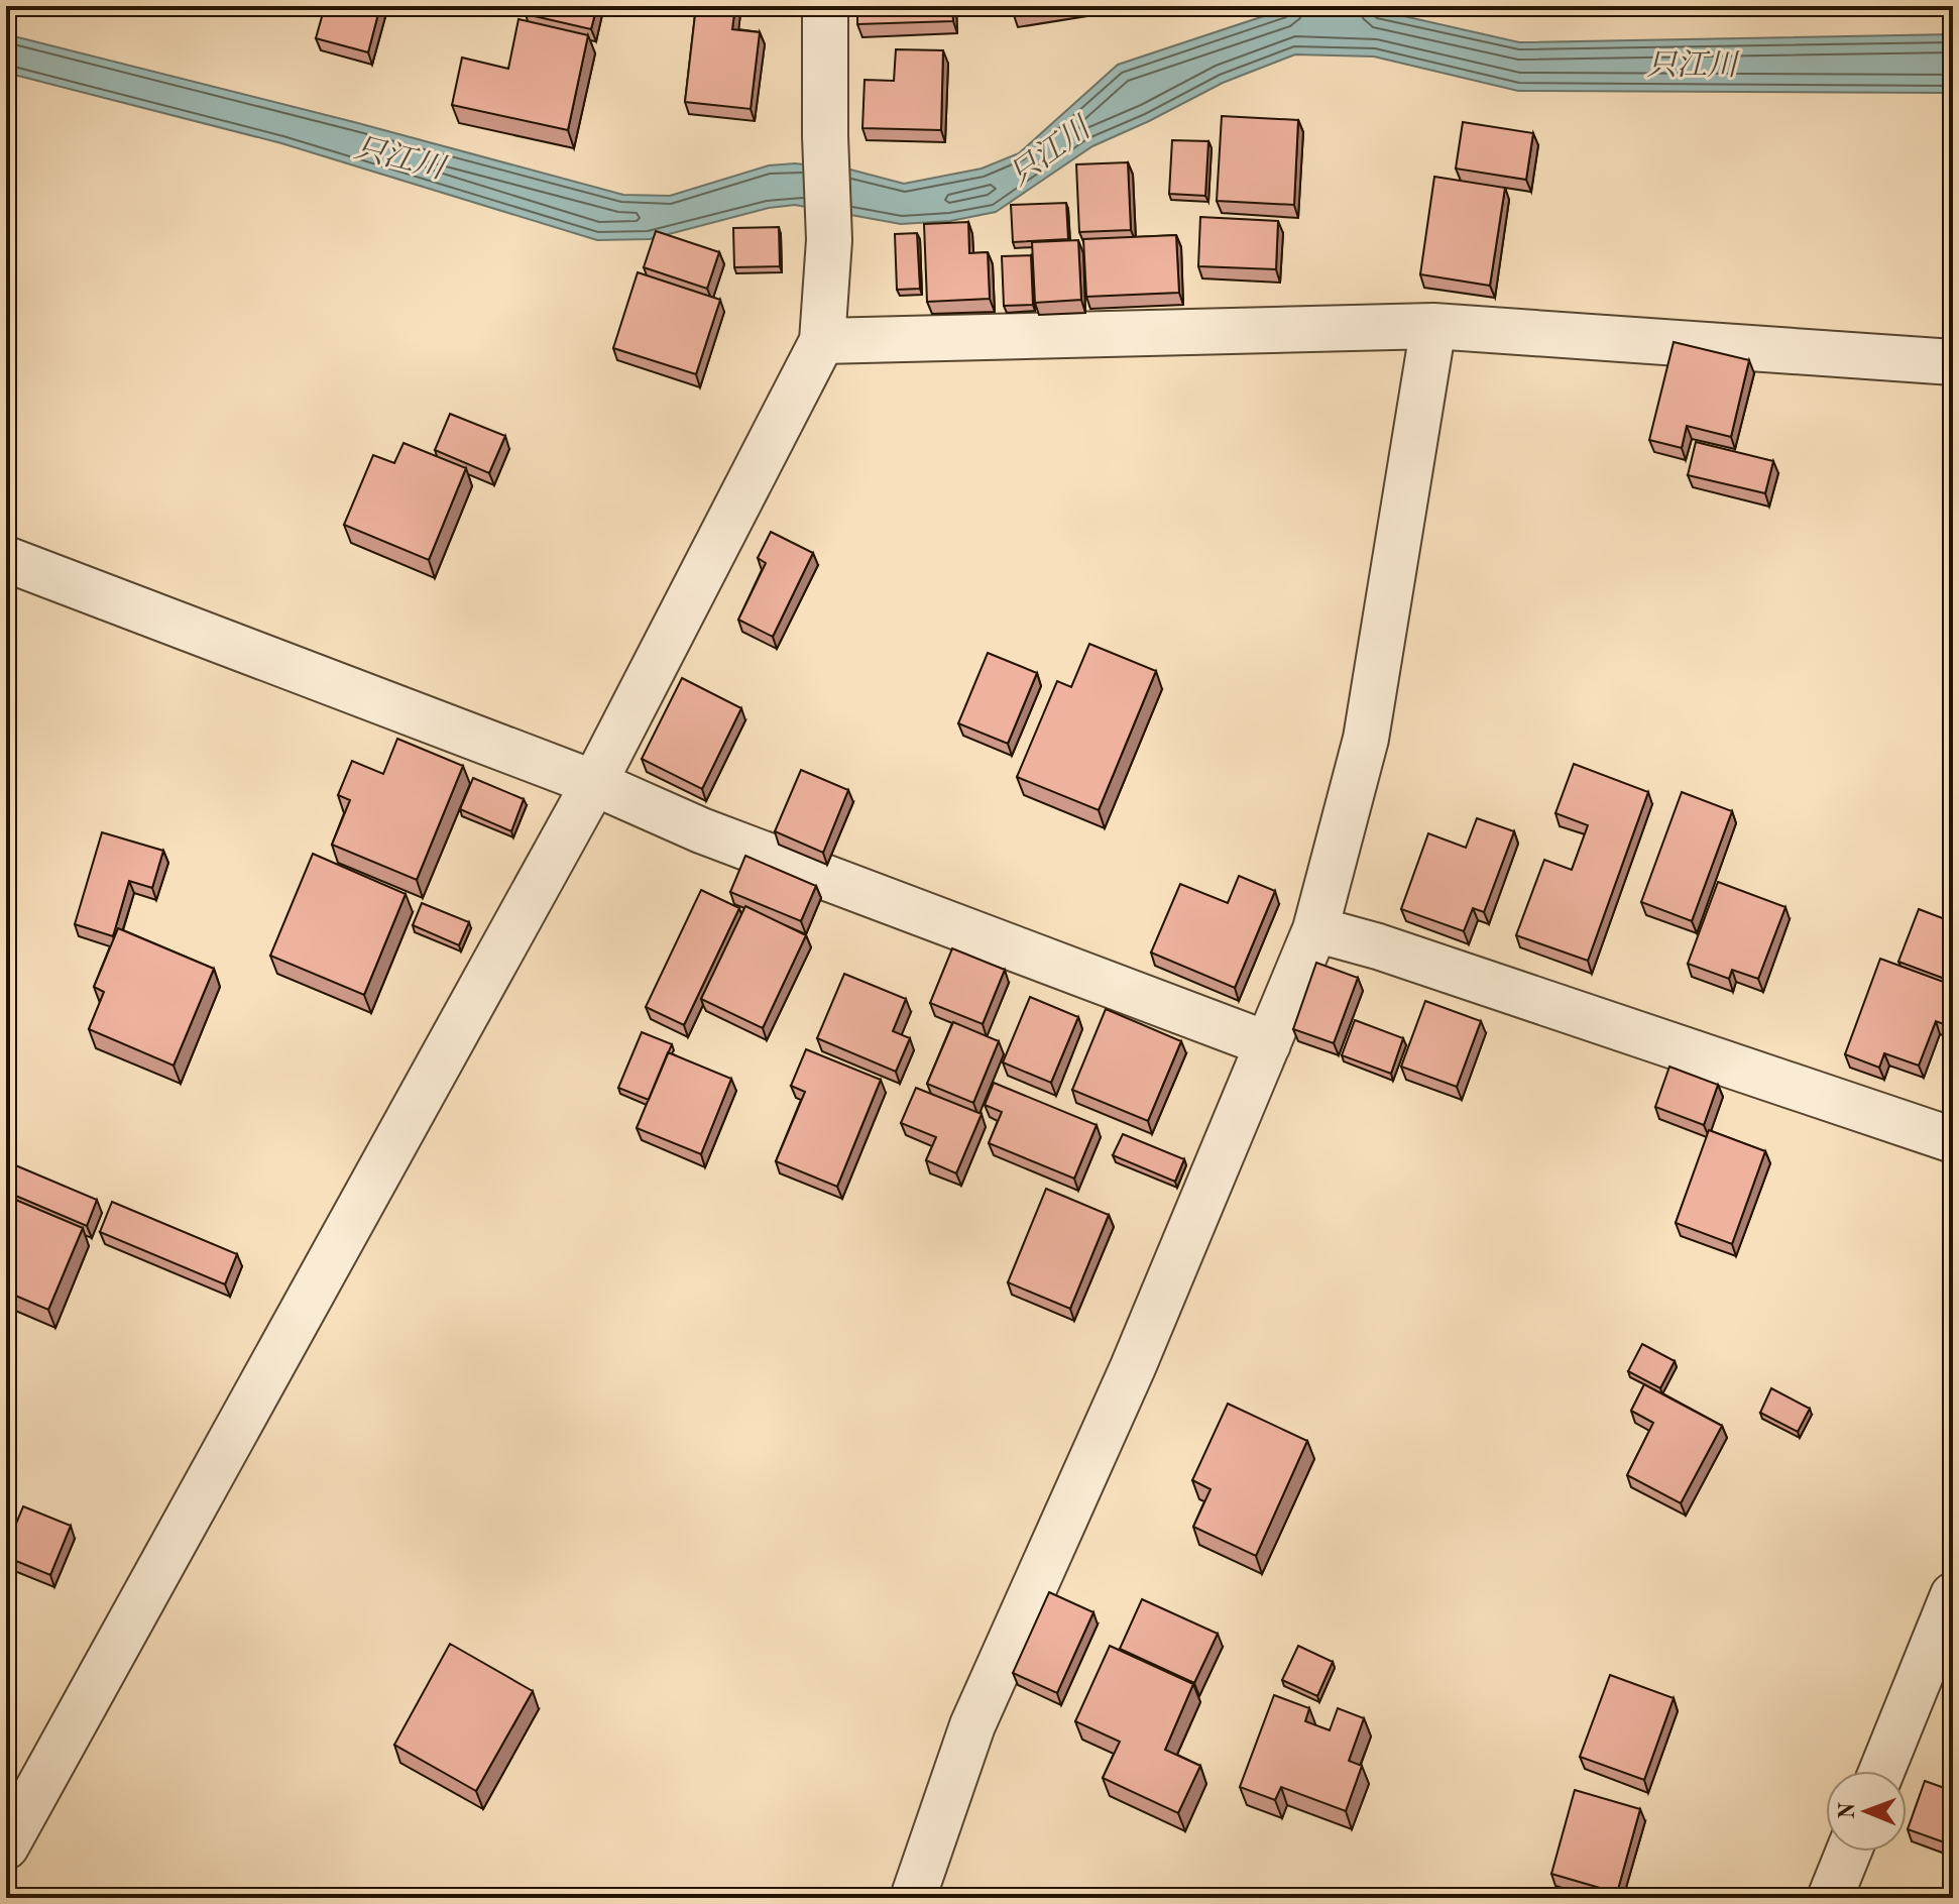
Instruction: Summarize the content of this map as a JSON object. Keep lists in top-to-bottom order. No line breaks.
{"water":["只江川"],"north":"left"}
